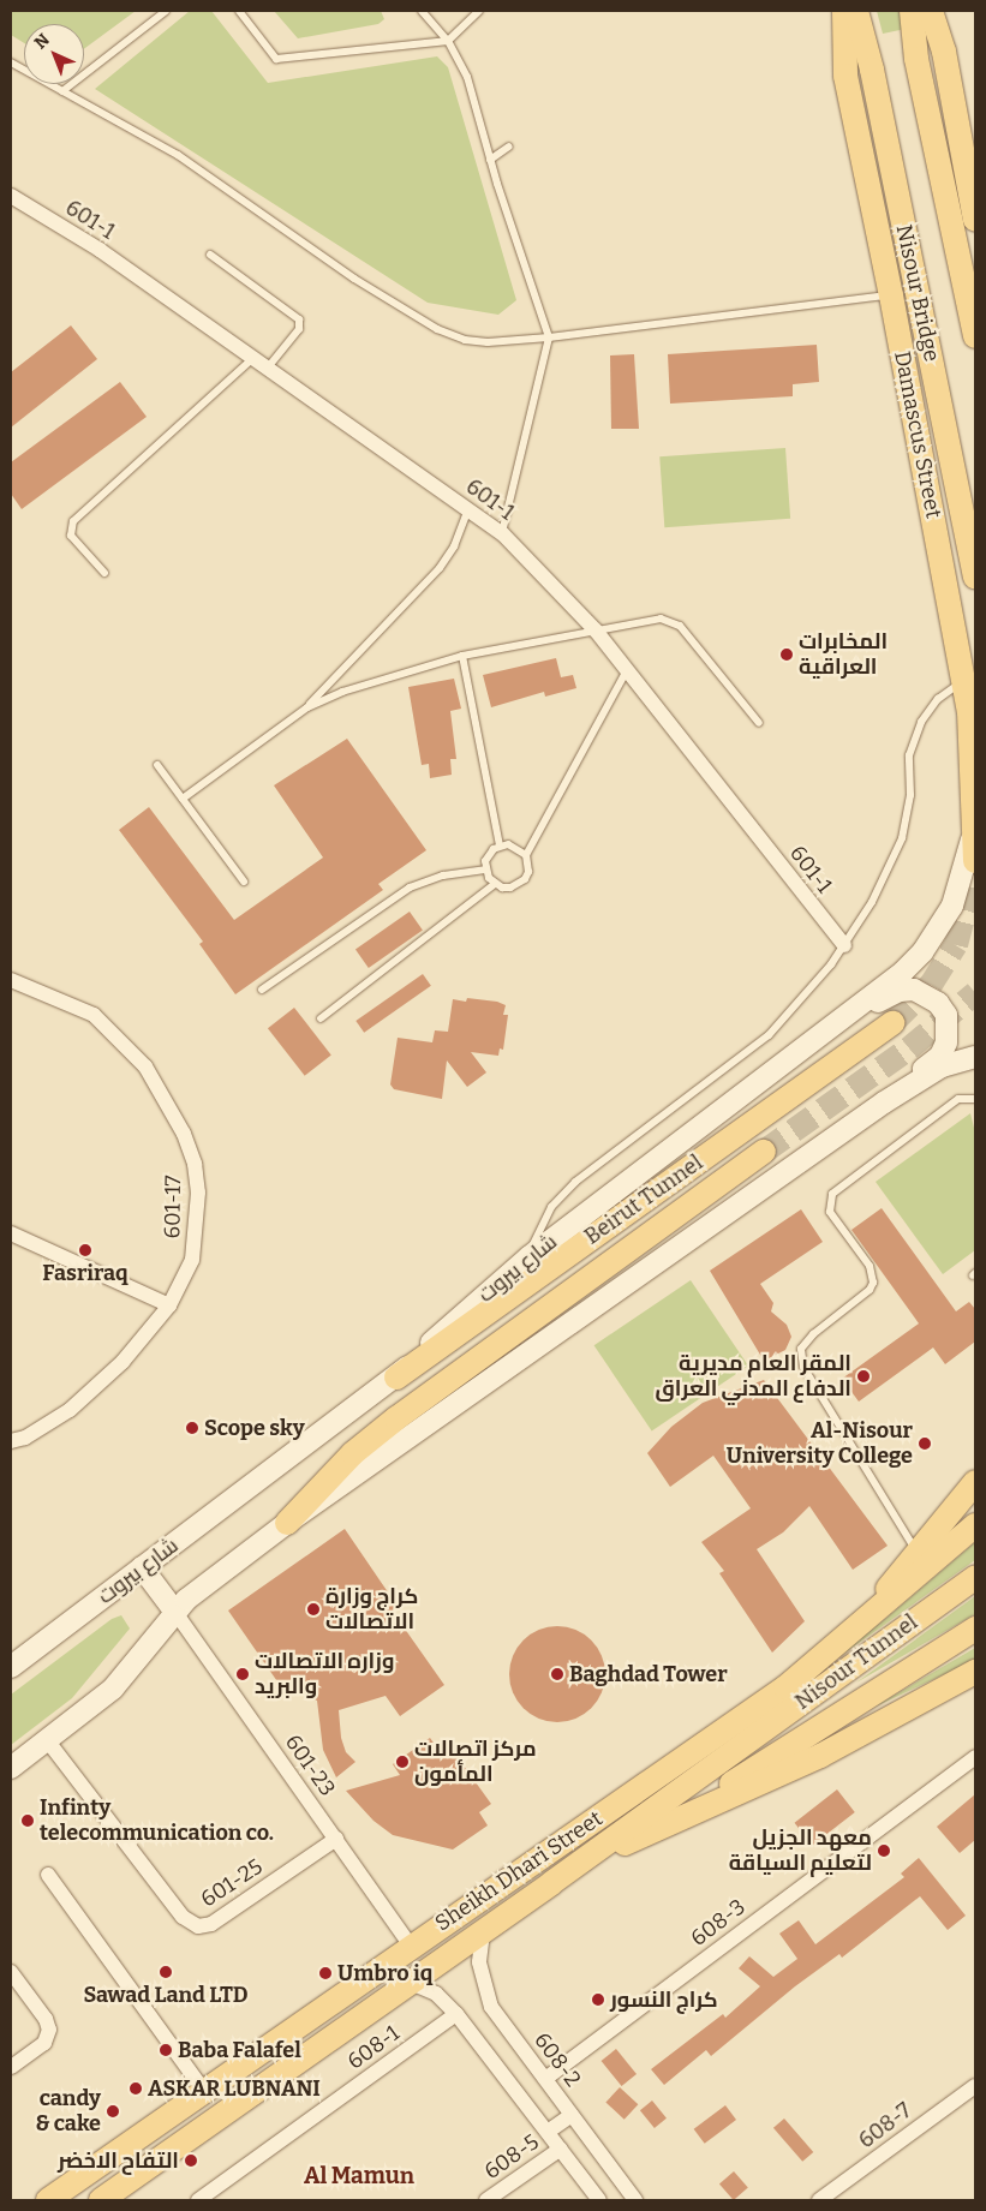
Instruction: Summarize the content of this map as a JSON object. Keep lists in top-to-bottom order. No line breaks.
{"streets":{"main road":["Nisour Bridge","Damascus Street","Beirut Tunnel","شارع بيروت","Nisour Tunnel","Sheikh Dhari Street"],"street":["601-1","601-17","601-23","601-25","608-3","608-1","608-2","608-7","608-5"]},"crossings":[["Damascus Street","شارع بيروت"],["Beirut Tunnel","شارع بيروت"],["Nisour Tunnel","Sheikh Dhari Street"],["601-23","Sheikh Dhari Street"],["601-23","601-25"],["Sheikh Dhari Street","608-2"],["608-3","608-2"]],"districts":["Al Mamun"],"places":["المخابرات العراقية","Fasriraq","المقر العام مديرية الدفاع المدني العراق","Scope sky","Al-Nisour University College","كراج وزارة الاتصالات","وزاره الاتصالات والبريد","Baghdad Tower","مركز اتصالات المأمون","Infinty telecommunication co.","معهد الجزيل لتعليم السياقة","Sawad Land LTD","Umbro iq","كراج النسور","Baba Falafel","ASKAR LUBNANI","candy & cake","التفاح الاخضر"],"north":"top left"}
